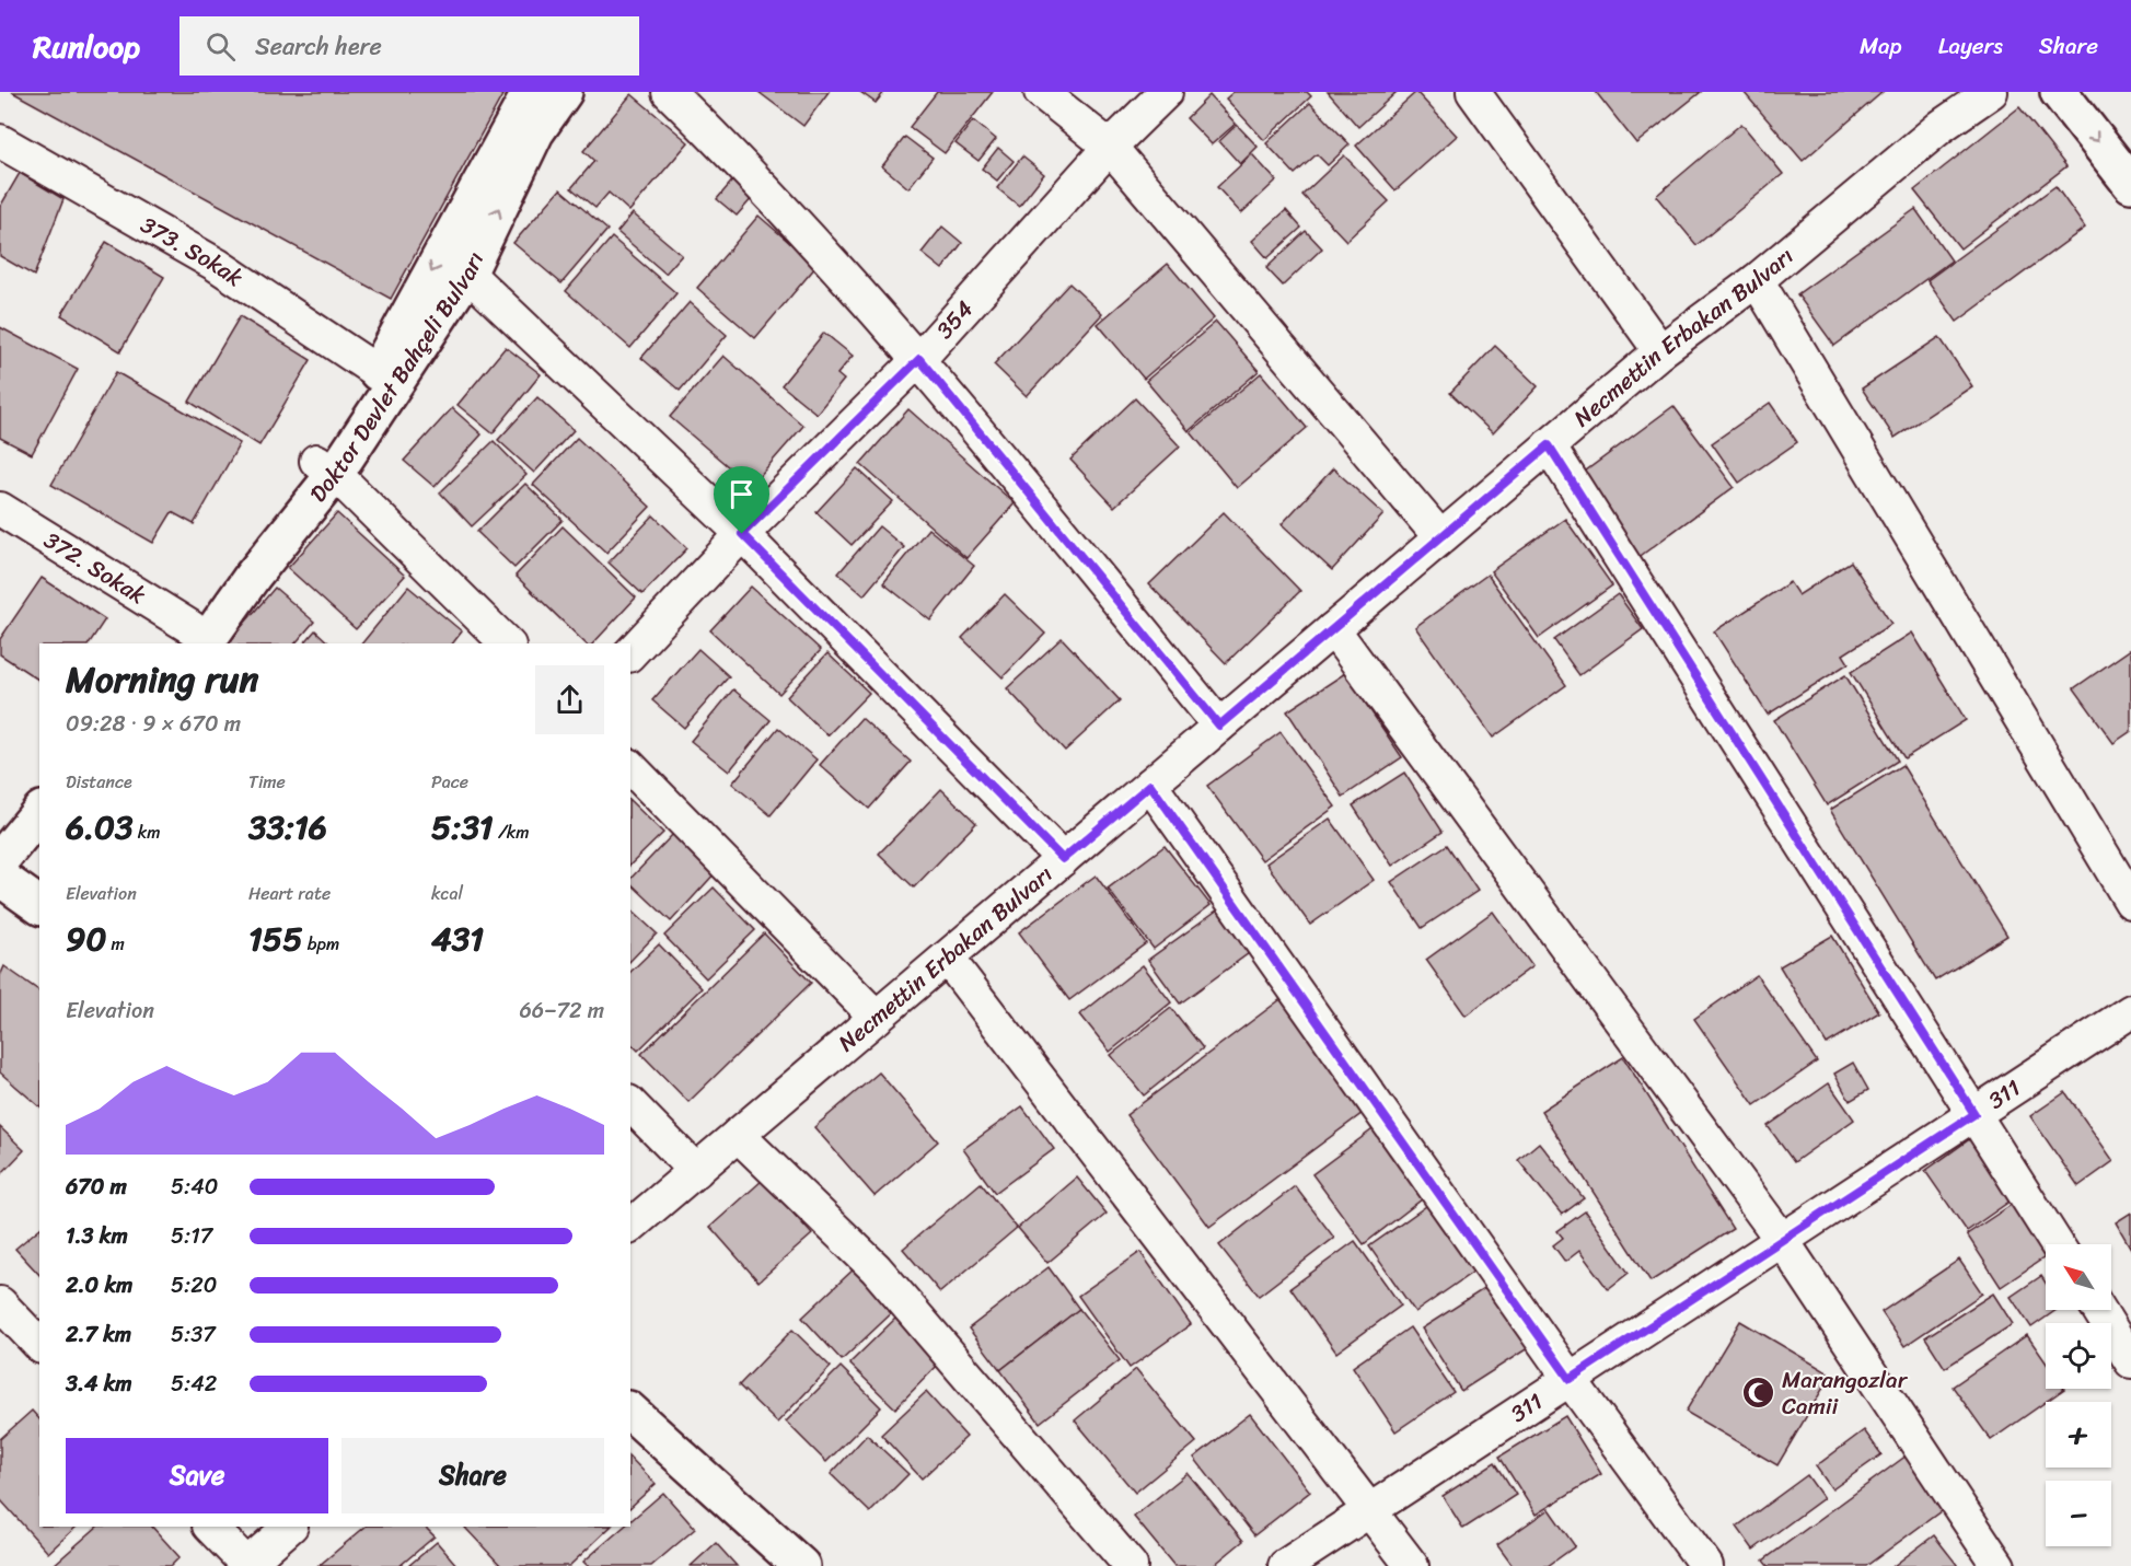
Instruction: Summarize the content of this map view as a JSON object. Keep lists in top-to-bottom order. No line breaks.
{"streets":{"main road":["Doktor Devlet Bahçeli Bulvarı"],"street":["373. Sokak","354","Necmettin Erbakan Bulvarı","372. Sokak","311"]},"crossings":[["373. Sokak","Doktor Devlet Bahçeli Bulvarı"],["Doktor Devlet Bahçeli Bulvarı","372. Sokak"]],"places":{"mosque":["Marangozlar Camii"]},"north":"top left","page":{"header":"Runloop","search":"Search here","nav":["Map","Layers","Share"],"heading":["Morning run","09:28 · 9 × 670 m"],"stats":[["Distance","6.03 km"],["Time","33:16"],["Pace","5:31 /km"],["Elevation","90 m"],["Heart rate","155 bpm"],["kcal","431"]],"chart":["Elevation","66–72 m"],"list":[{"name":"670 m","note":"5:40"},{"name":"1.3 km","note":"5:17"},{"name":"2.0 km","note":"5:20"},{"name":"2.7 km","note":"5:37"},{"name":"3.4 km","note":"5:42"}],"map_buttons":["+","−"],"buttons":["Save","Share"]}}
